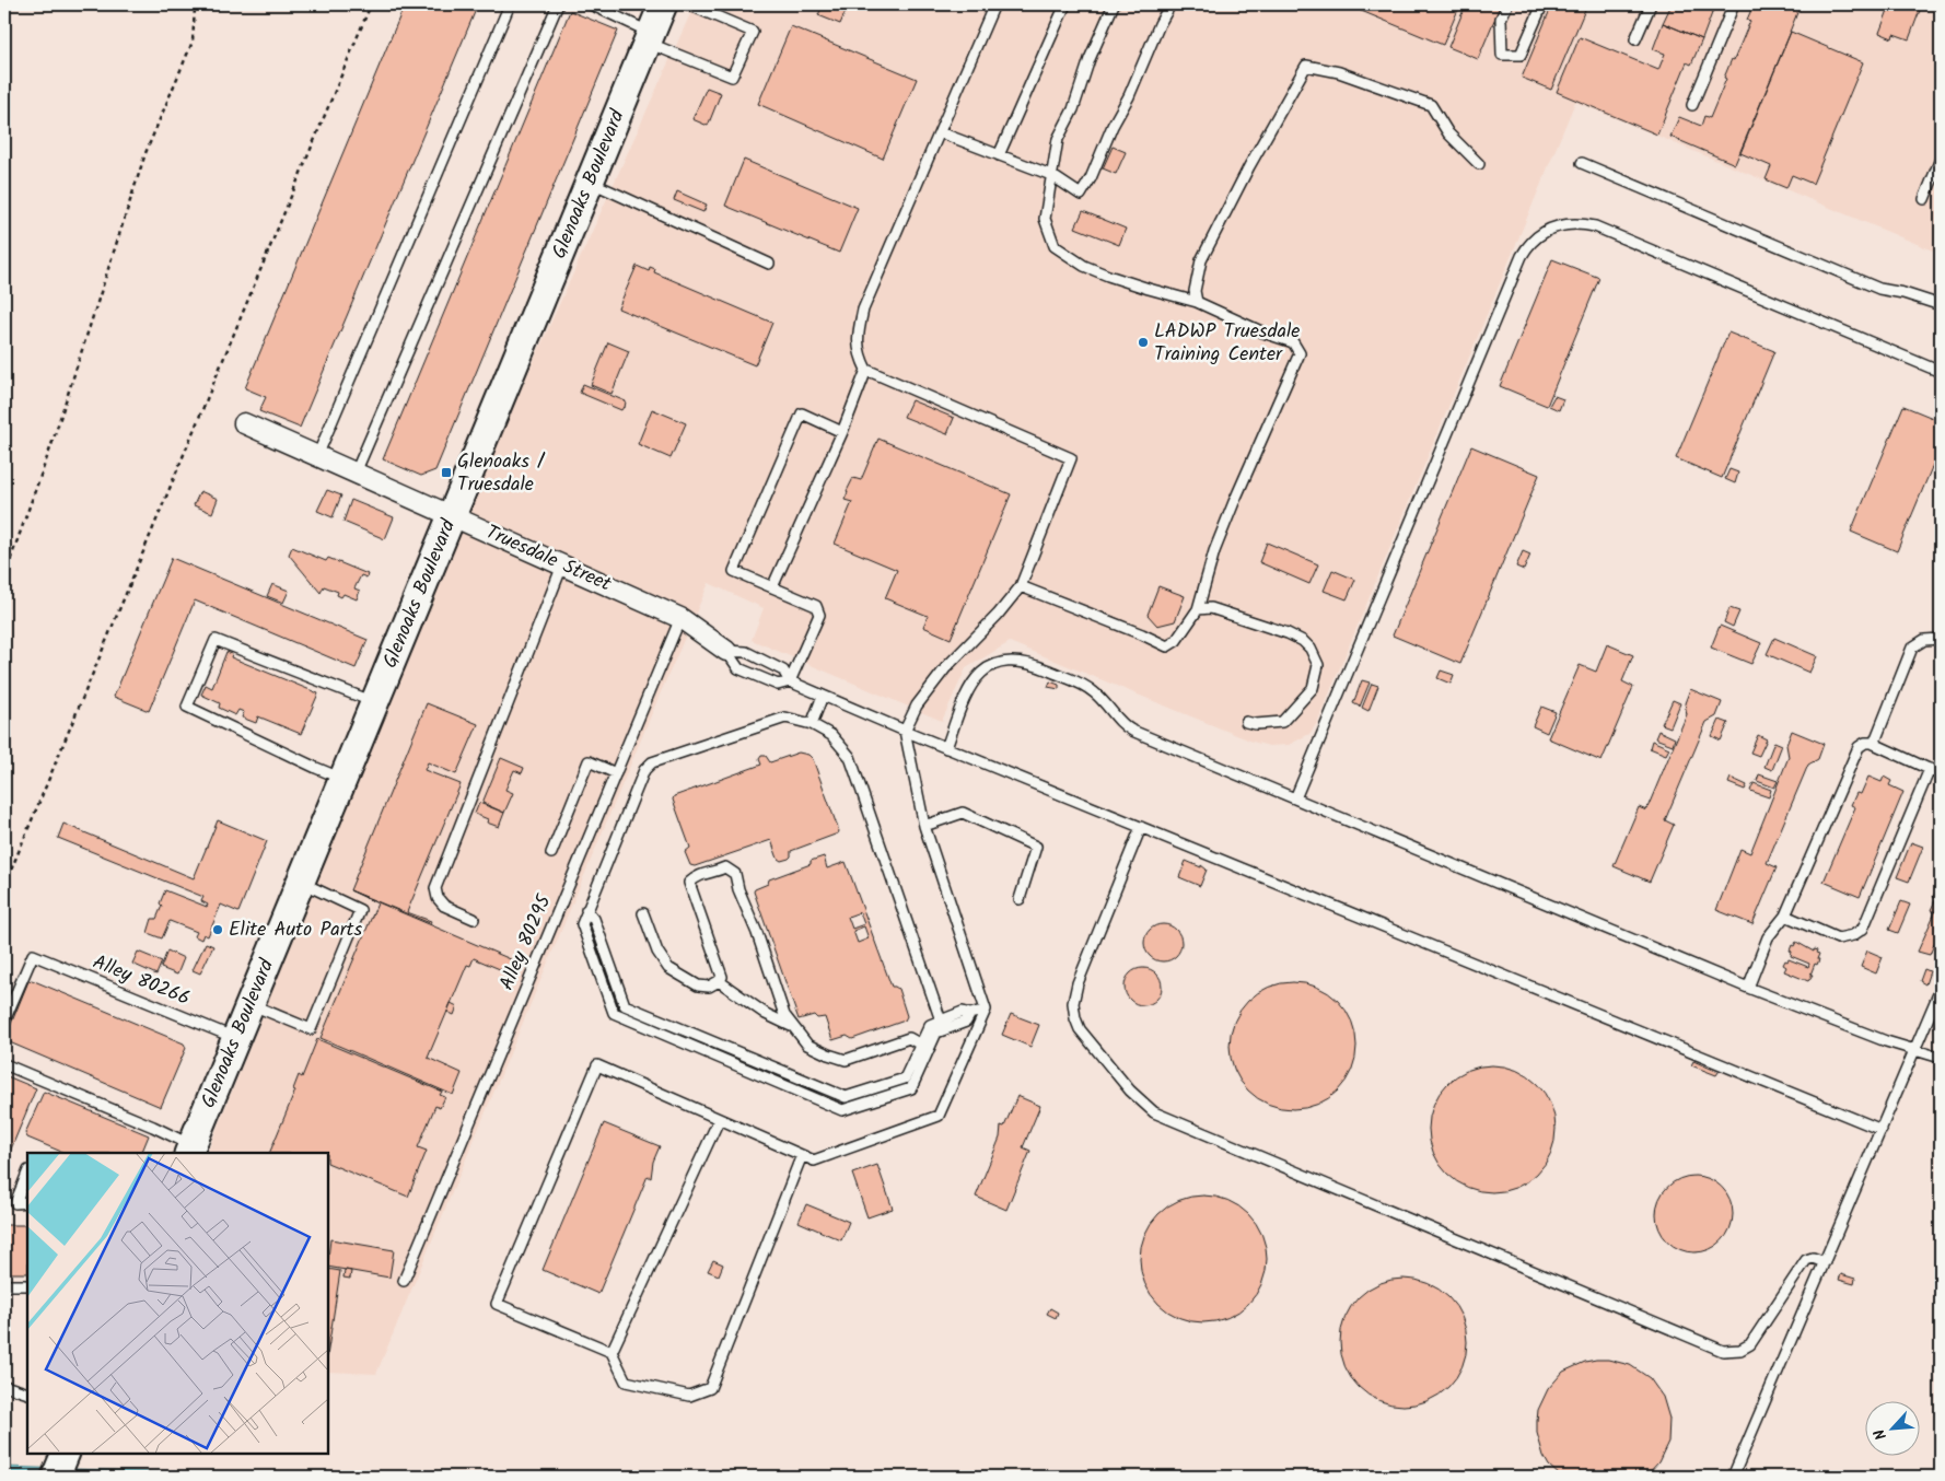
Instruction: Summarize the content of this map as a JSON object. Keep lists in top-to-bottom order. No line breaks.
{"streets":{"main road":["Glenoaks Boulevard"],"street":["Truesdale Street"],"lane":["Alley 80295","Alley 80266"]},"crossings":[["Glenoaks Boulevard","Truesdale Street"],["Glenoaks Boulevard","Alley 80266"],["Truesdale Street","Alley 80295"]],"places":{"other":["LADWP Truesdale Training Center","Elite Auto Parts"],"transit":["Glenoaks / Truesdale"]},"north":"bottom left"}
